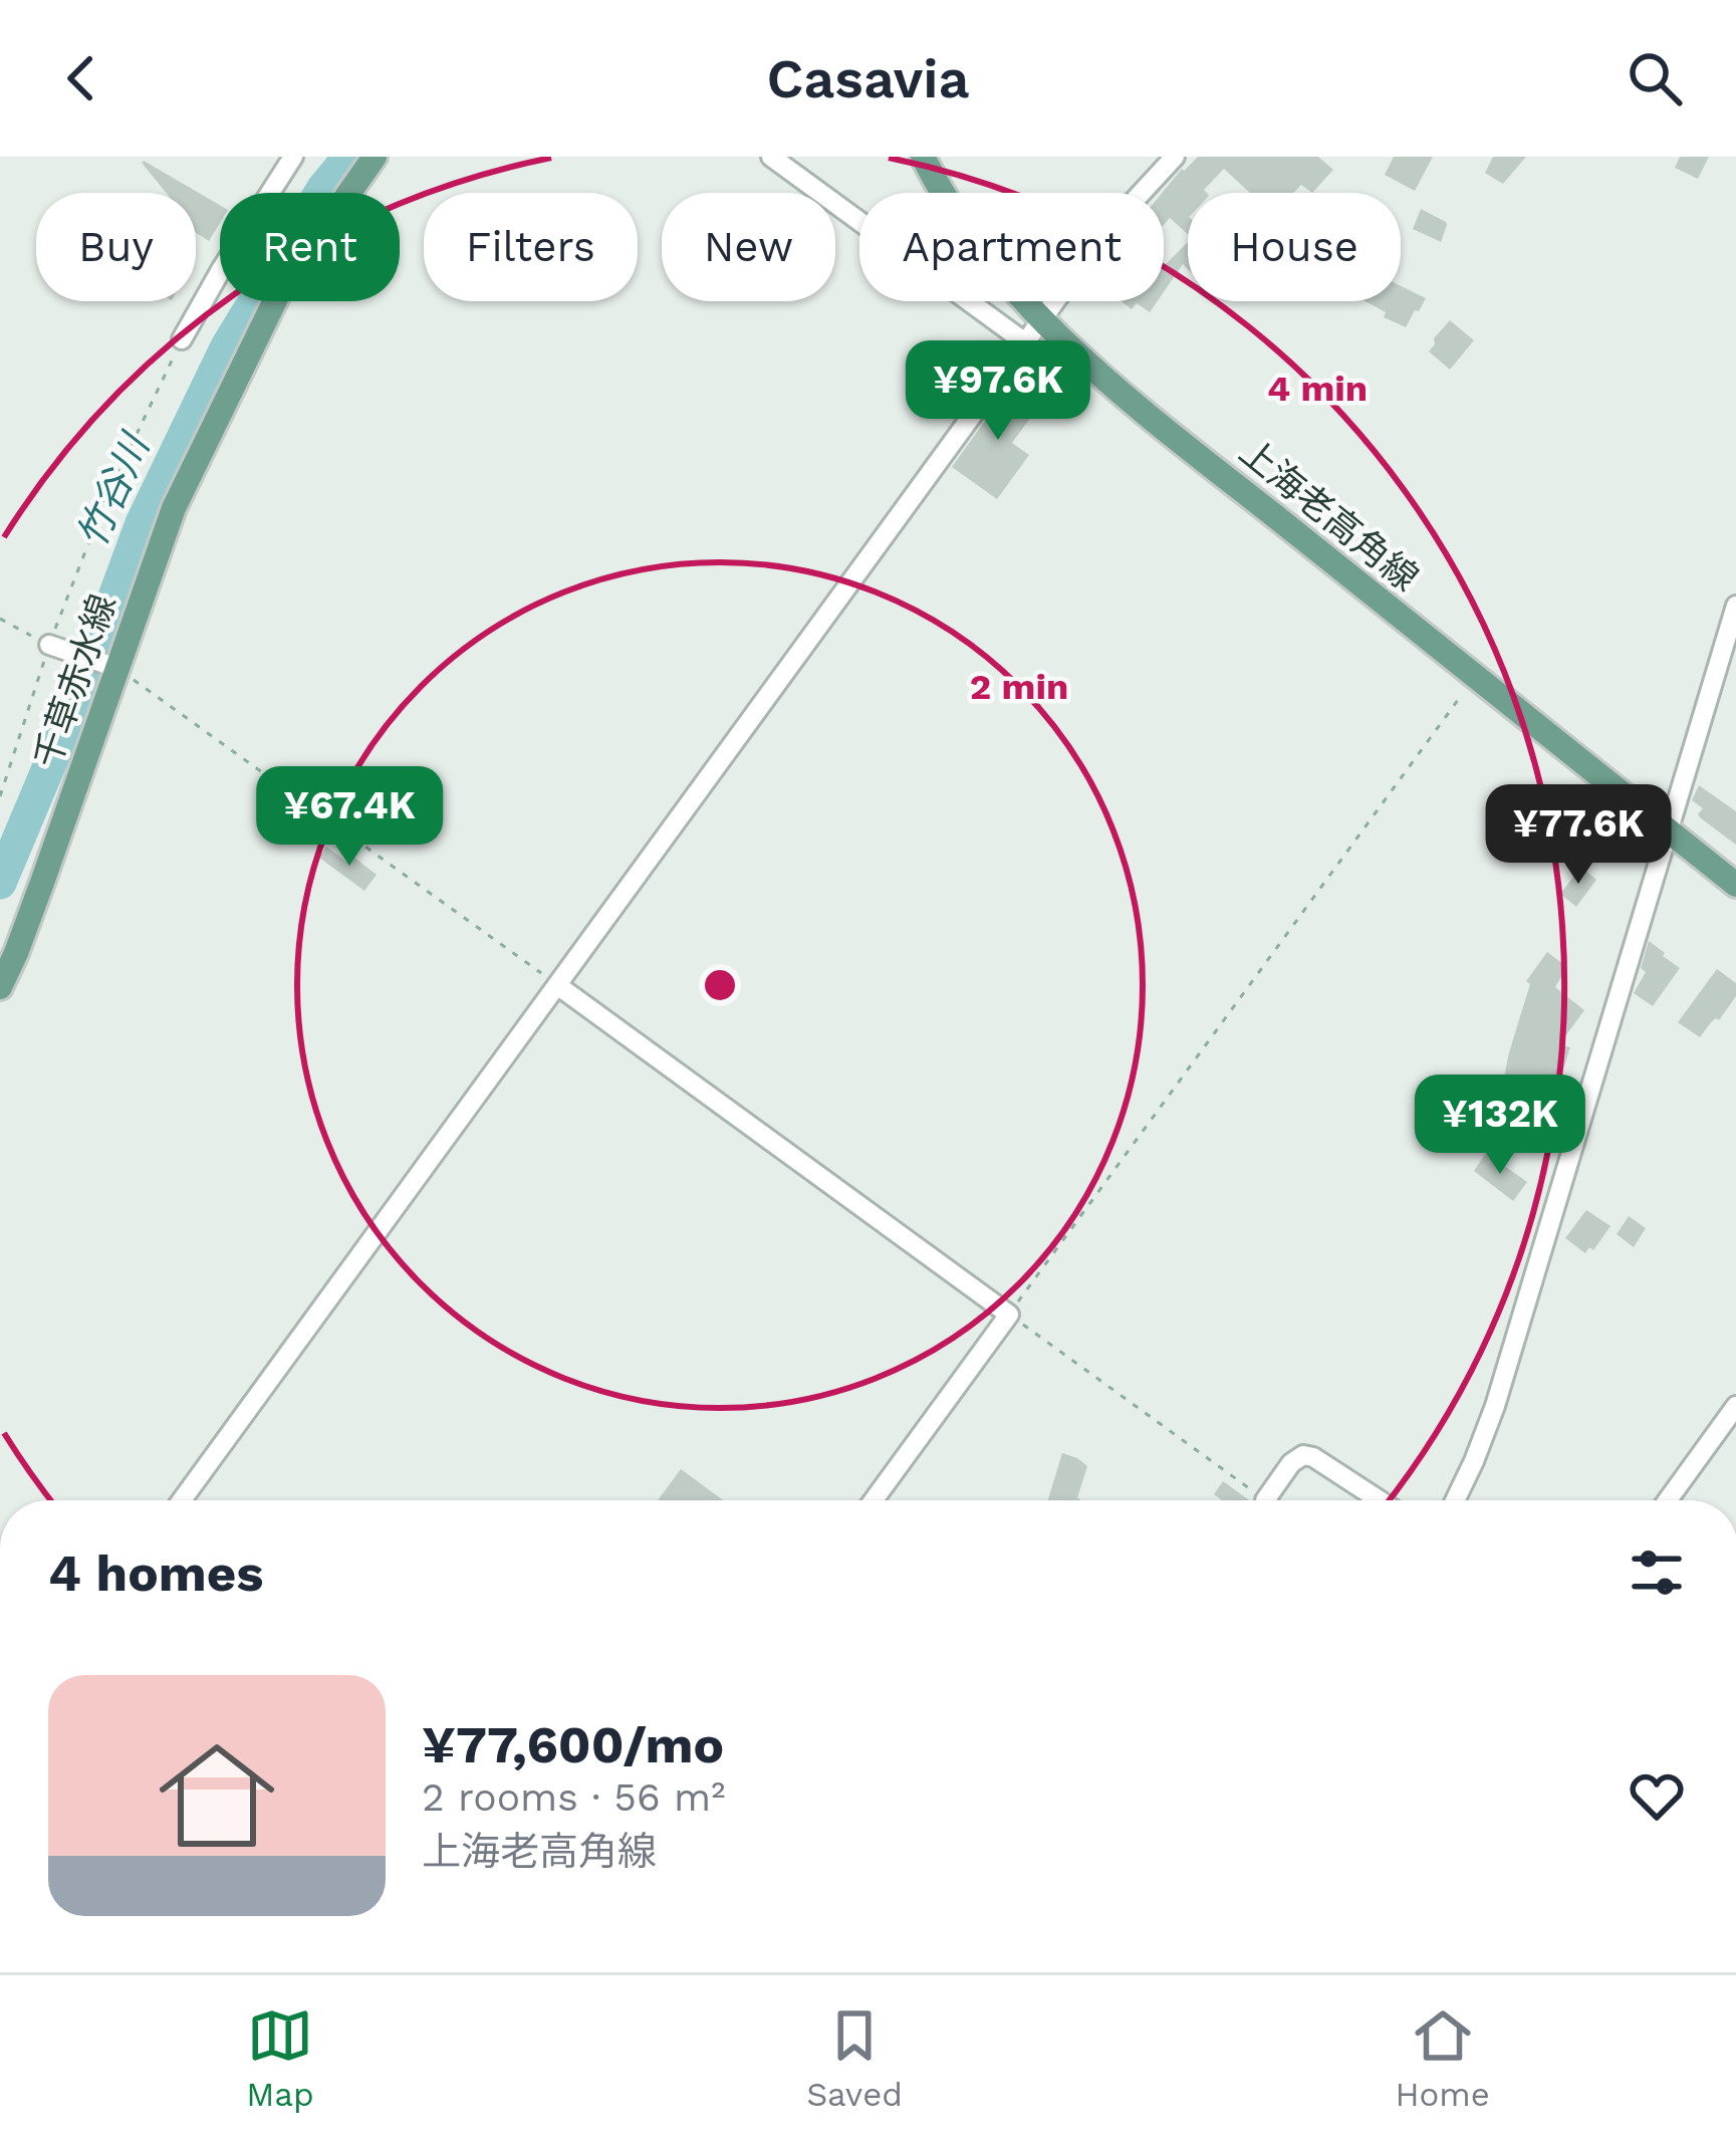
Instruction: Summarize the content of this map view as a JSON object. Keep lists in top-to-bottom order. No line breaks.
{"streets":{"main road":["上海老高角線","千草赤水線"]},"water":["竹谷川"],"page":{"header":"Casavia","chip":["Buy","Rent","Filters","New","Apartment","House"],"price":["¥97.6K","¥67.4K","¥77.6K","¥132K"],"heading":"4 homes","list":[{"name":"¥77,600/mo","note":"2 rooms · 56 m² · 上海老高角線"}],"tabs":["Map","Saved","Home"]},"rings":["4 min","2 min"]}
